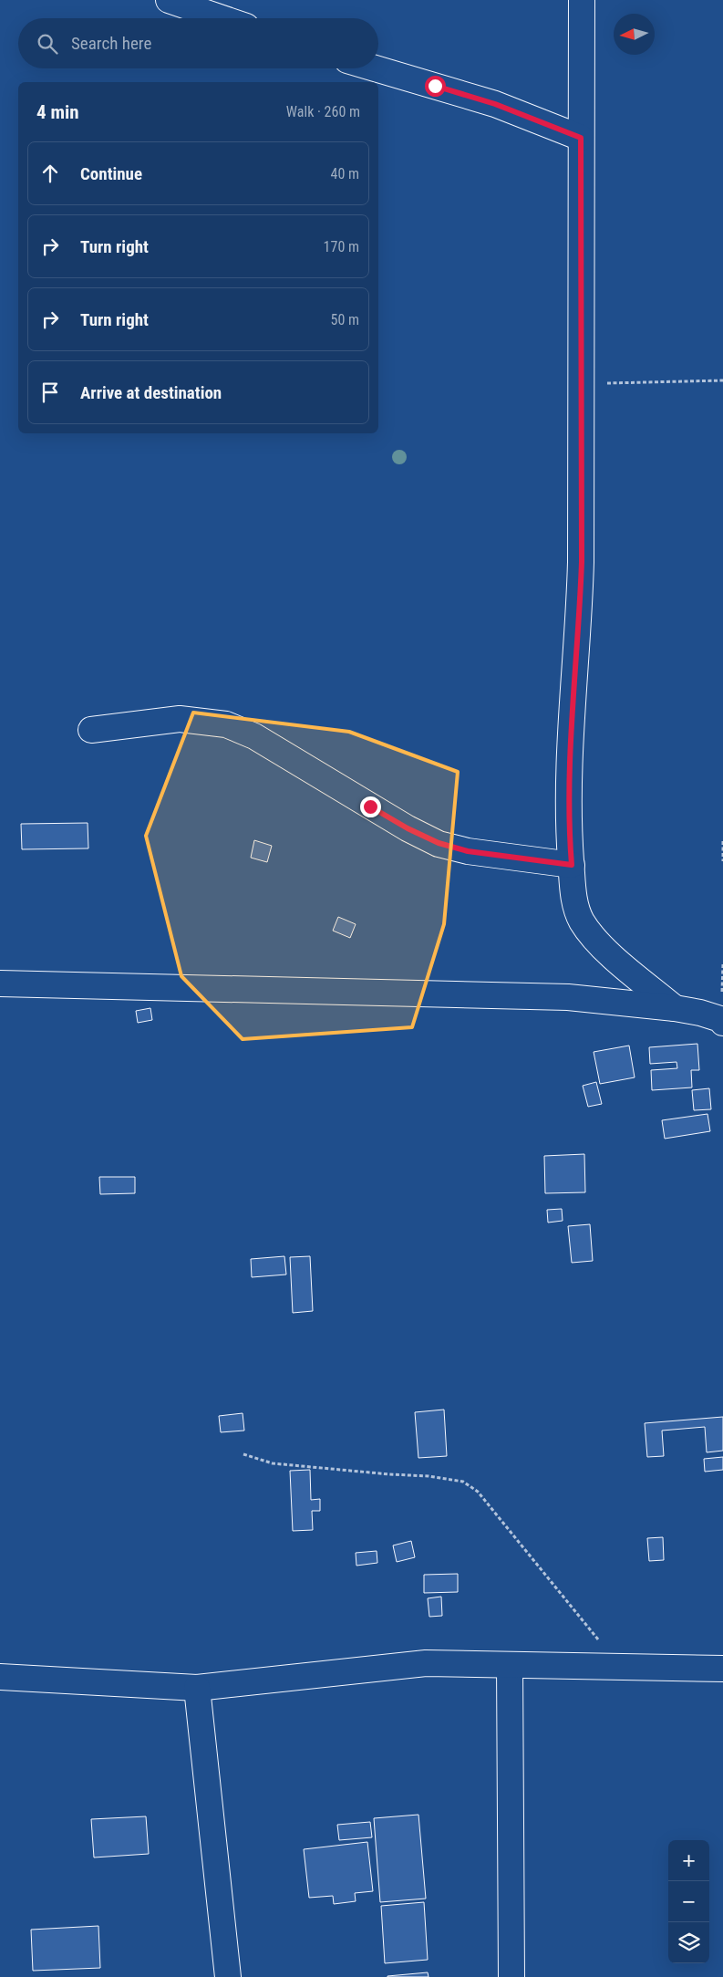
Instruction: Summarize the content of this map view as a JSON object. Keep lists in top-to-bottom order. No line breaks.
{"north":"left","page":{"search":"Search here","heading":["4 min","Walk · 260 m"],"list":[["Continue","40 m"],["Turn right","170 m"],["Turn right","50 m"],"Arrive at destination"],"map_buttons":["+","−"]}}
